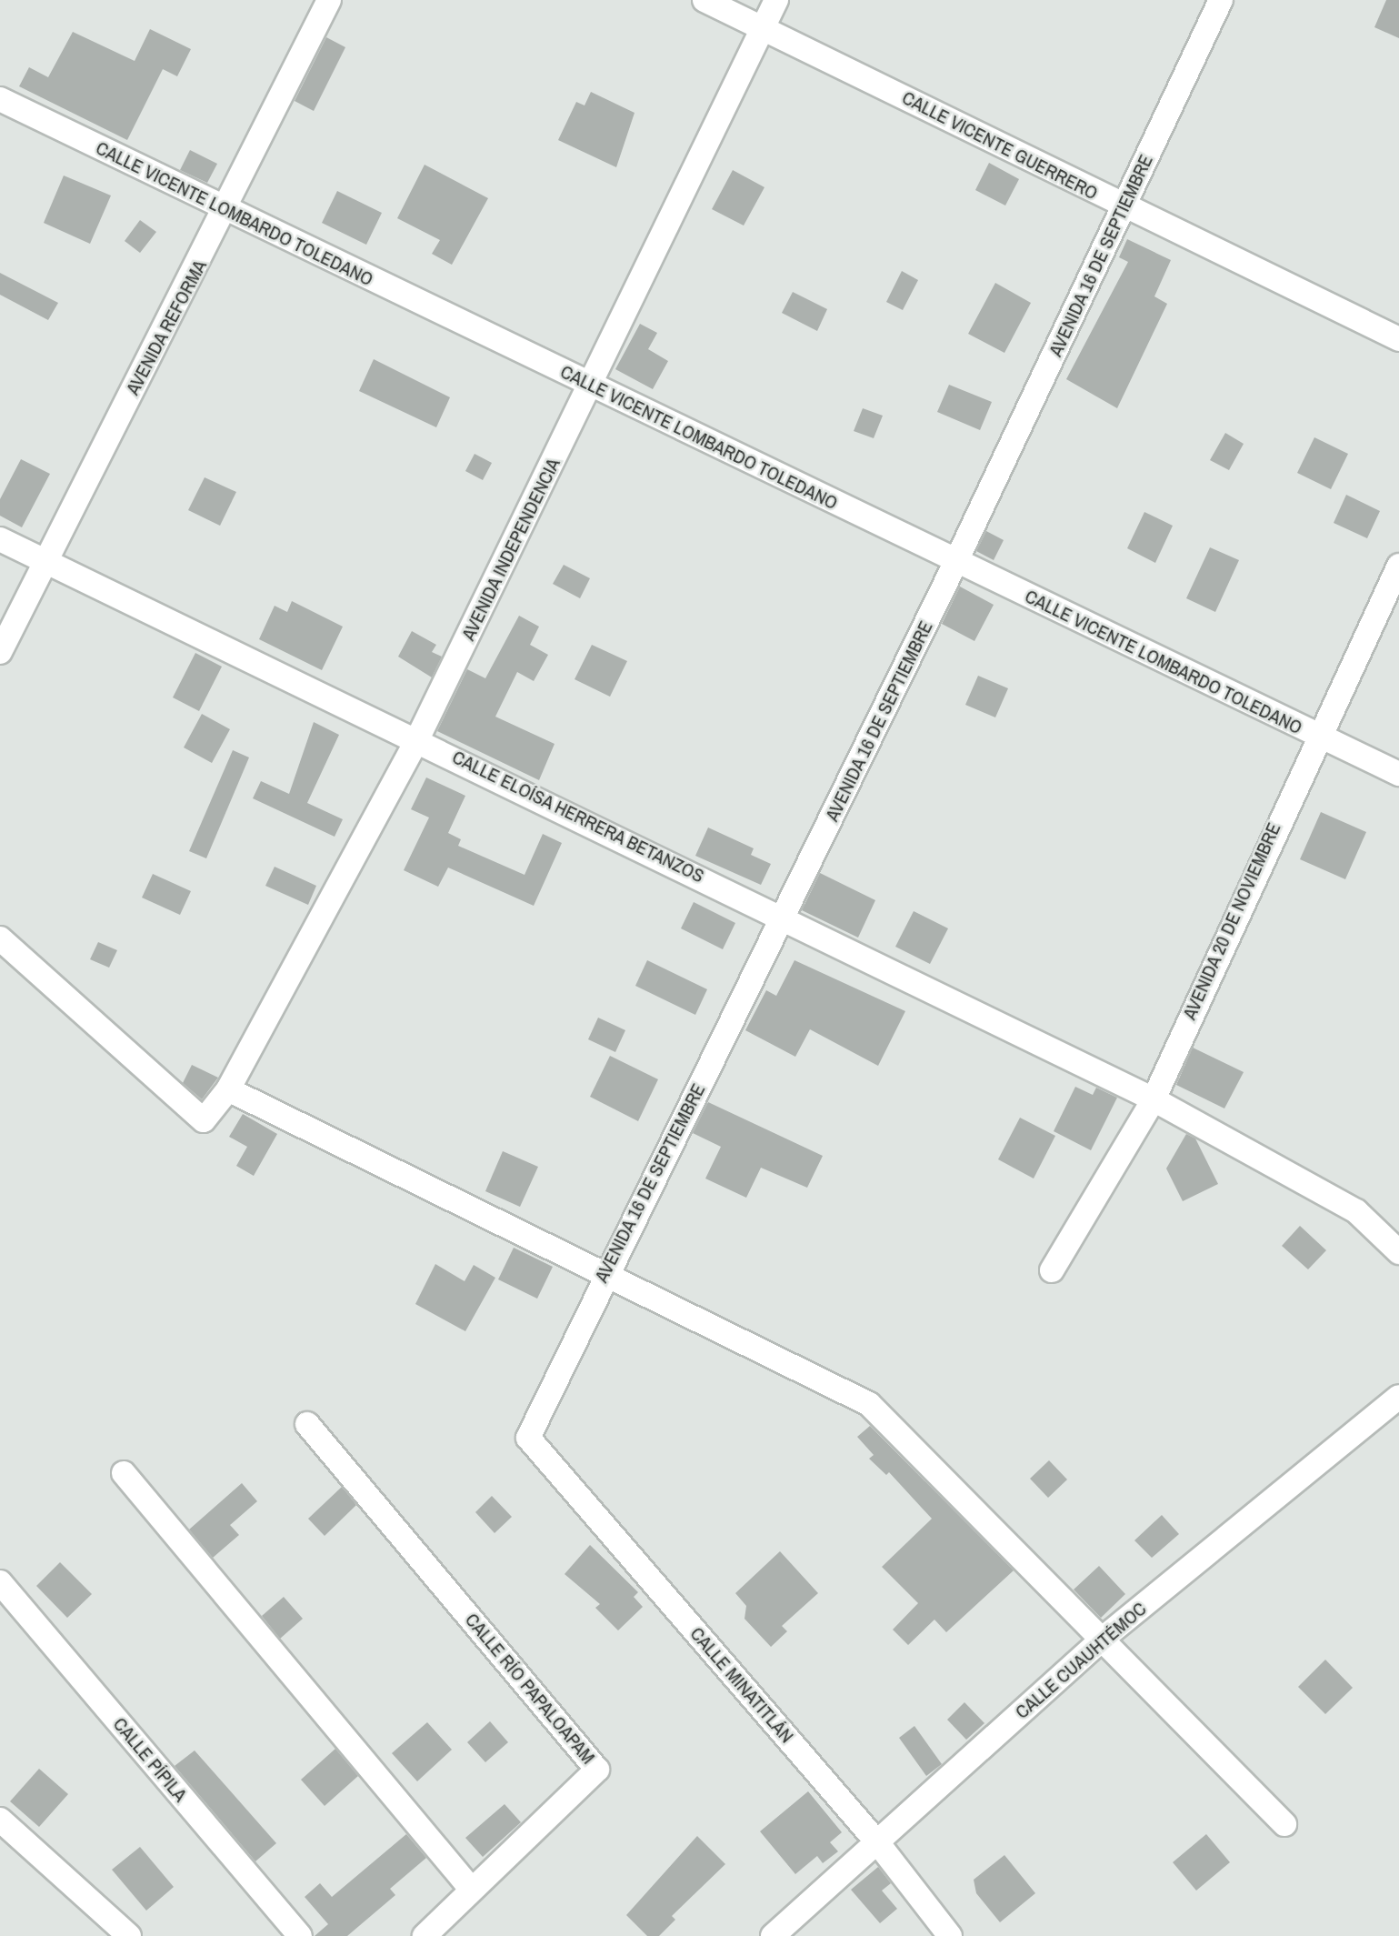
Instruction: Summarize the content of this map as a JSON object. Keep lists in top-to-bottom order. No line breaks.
{"streets":{"street":["CALLE VICENTE GUERRERO","CALLE VICENTE LOMBARDO TOLEDANO","AVENIDA 16 DE SEPTIEMBRE","AVENIDA REFORMA","AVENIDA INDEPENDENCIA","CALLE ELOÍSA HERRERA BETANZOS","AVENIDA 20 DE NOVIEMBRE","CALLE CUAUHTÉMOC","CALLE MINATITLÁN","CALLE RÍO PAPALOAPAM","CALLE PÍPILA"]},"crossings":[["CALLE VICENTE GUERRERO","AVENIDA 16 DE SEPTIEMBRE"],["CALLE VICENTE GUERRERO","AVENIDA INDEPENDENCIA"],["CALLE VICENTE LOMBARDO TOLEDANO","AVENIDA 16 DE SEPTIEMBRE"],["CALLE VICENTE LOMBARDO TOLEDANO","AVENIDA REFORMA"],["CALLE VICENTE LOMBARDO TOLEDANO","AVENIDA INDEPENDENCIA"],["CALLE VICENTE LOMBARDO TOLEDANO","AVENIDA 20 DE NOVIEMBRE"],["AVENIDA 16 DE SEPTIEMBRE","CALLE ELOÍSA HERRERA BETANZOS"],["AVENIDA 16 DE SEPTIEMBRE","CALLE MINATITLÁN"],["AVENIDA REFORMA","CALLE ELOÍSA HERRERA BETANZOS"],["AVENIDA INDEPENDENCIA","CALLE ELOÍSA HERRERA BETANZOS"],["CALLE ELOÍSA HERRERA BETANZOS","AVENIDA 20 DE NOVIEMBRE"],["CALLE CUAUHTÉMOC","CALLE MINATITLÁN"]]}
